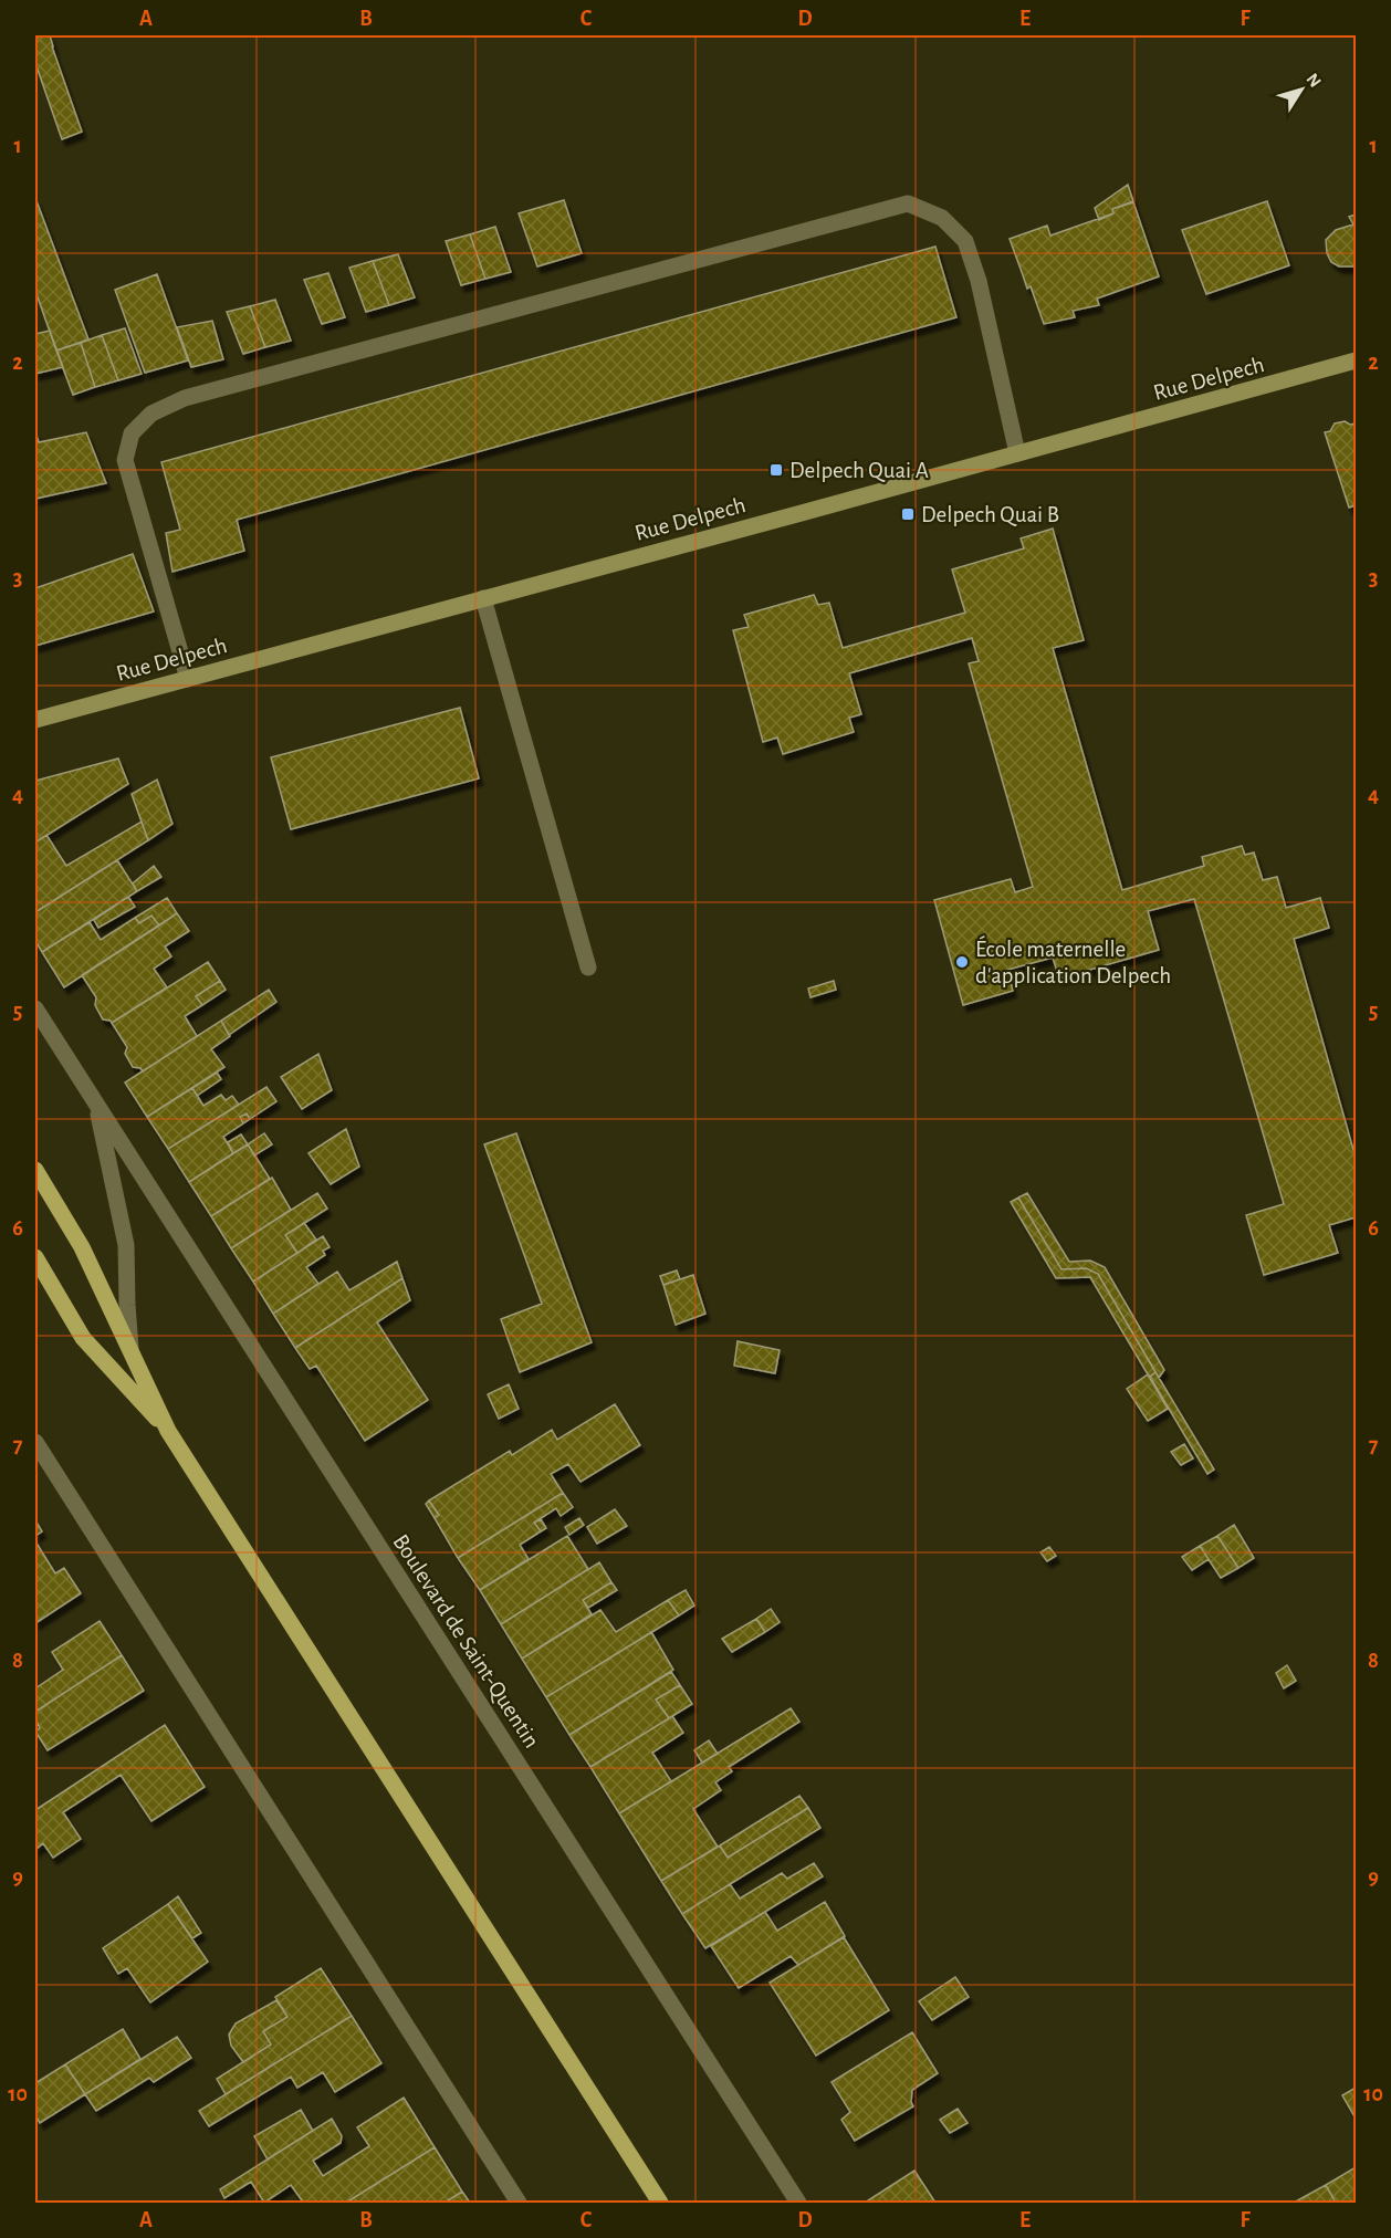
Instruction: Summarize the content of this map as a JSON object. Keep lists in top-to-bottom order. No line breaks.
{"streets":{"main road":["Boulevard de Saint-Quentin"],"street":["Rue Delpech"]},"places":{"transit":["Delpech Quai A","Delpech Quai B"],"other":["École maternelle d'application Delpech"]},"north":"top right","grid":{"columns":["A","B","C","D","E","F"],"rows":["1","2","3","4","5","6","7","8","9","10"]}}
